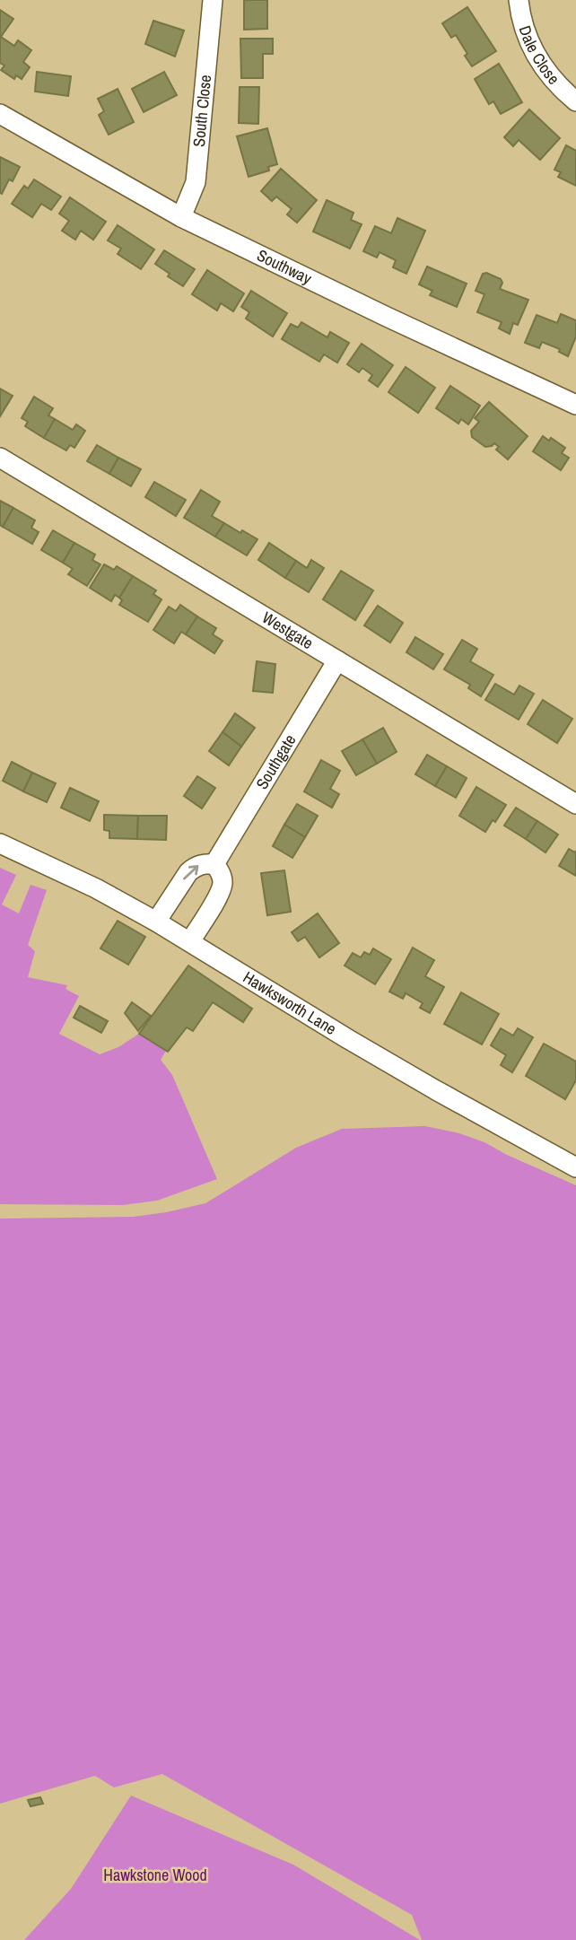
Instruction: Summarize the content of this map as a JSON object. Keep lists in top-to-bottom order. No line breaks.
{"streets":{"street":["Dale Close","South Close","Southway","Westgate","Southgate","Hawksworth Lane"]},"crossings":[["South Close","Southway"],["Westgate","Southgate"]],"parks":["Hawkstone Wood"]}
